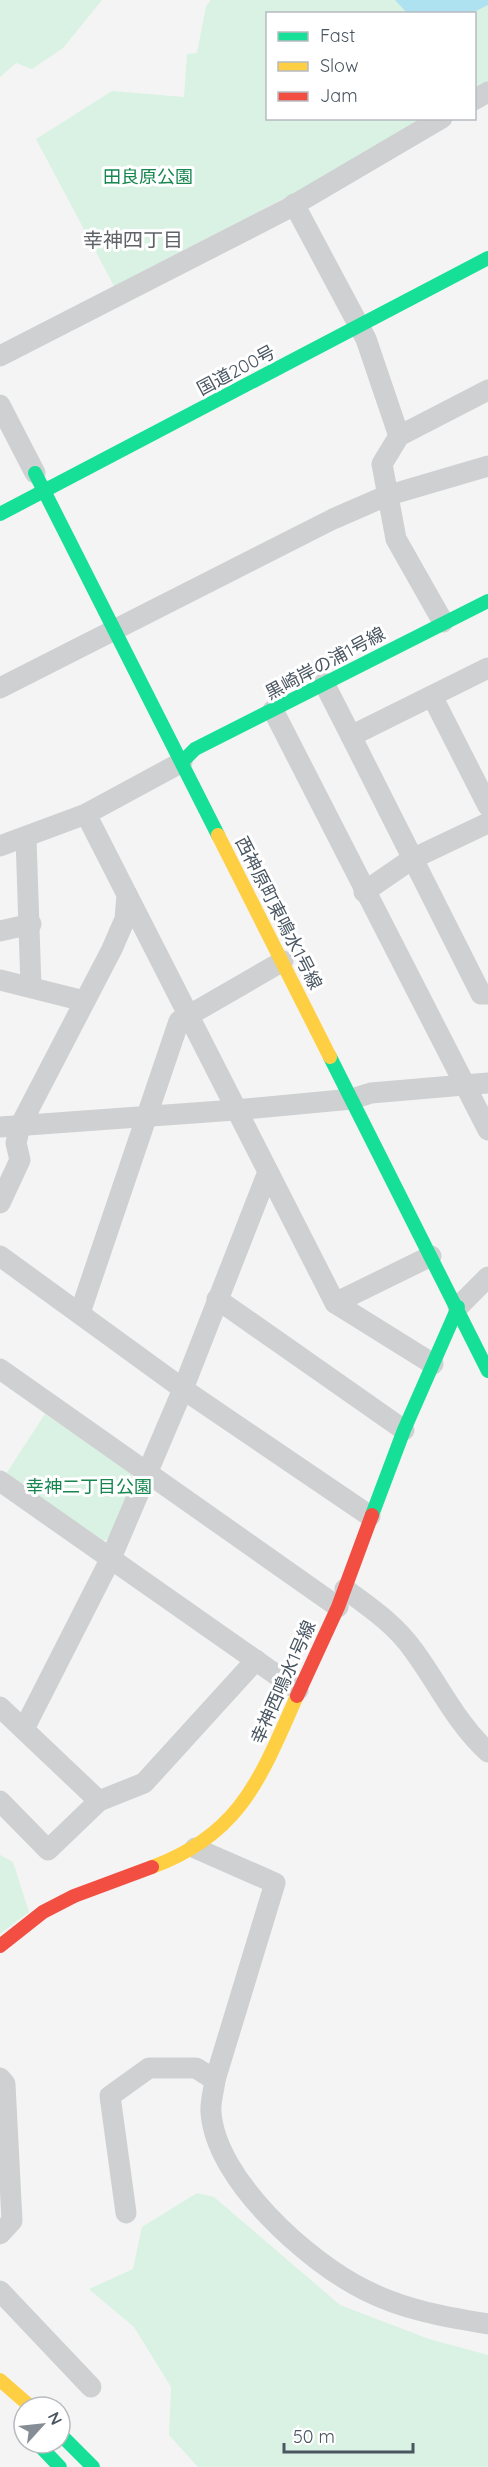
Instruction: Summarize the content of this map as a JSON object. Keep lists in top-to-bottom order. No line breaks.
{"streets":{"main road":["国道200号","黒崎岸の浦1号線","西神原町東鳴水1号線","幸神西鳴水1号線"]},"crossings":[["国道200号","西神原町東鳴水1号線"],["黒崎岸の浦1号線","西神原町東鳴水1号線"],["西神原町東鳴水1号線","幸神西鳴水1号線"]],"districts":["幸神四丁目"],"parks":["田良原公園","幸神二丁目公園"],"legend":["Fast","Slow","Jam"],"scale_bar":"50 m","north":"top right"}
